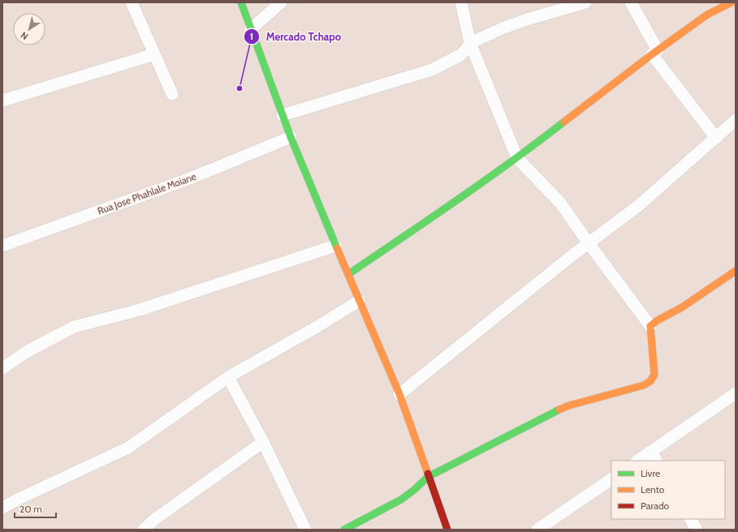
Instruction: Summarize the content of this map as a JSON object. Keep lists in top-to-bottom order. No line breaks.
{"streets":{"street":["Rua Jose Phahlale Moiane"]},"places":["Mercado Tchapo"],"legend":["Livre","Lento","Parado"],"scale_bar":"20 m","north":"bottom left"}
